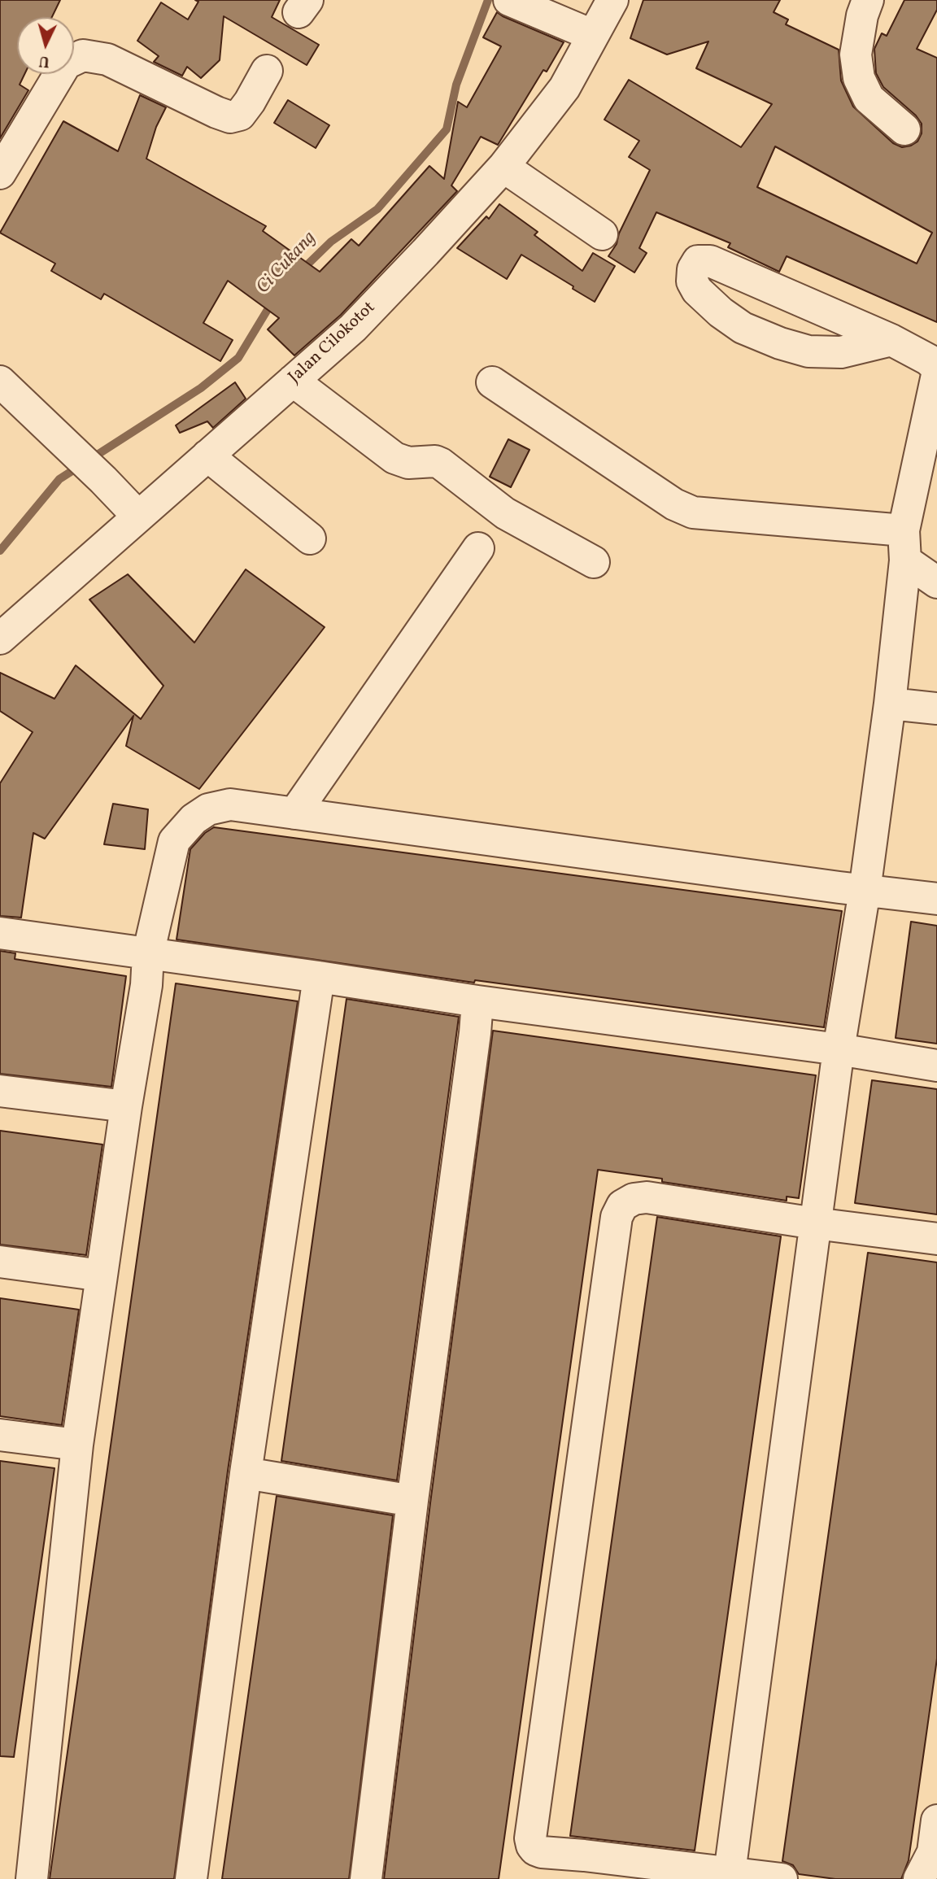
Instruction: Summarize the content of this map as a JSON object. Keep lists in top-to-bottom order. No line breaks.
{"streets":{"street":["Jalan Cilokotot"]},"water":["Ci Cukang"],"north":"bottom"}
